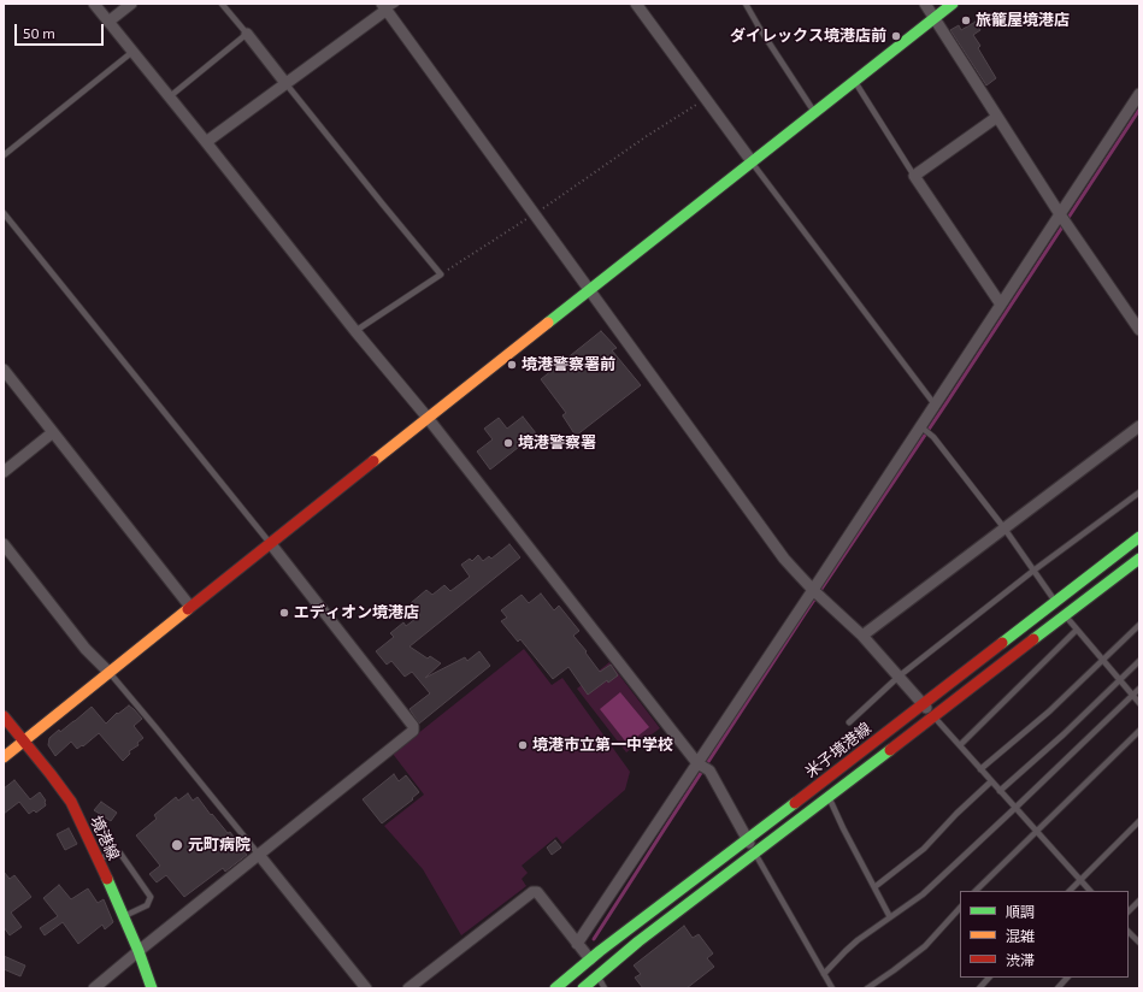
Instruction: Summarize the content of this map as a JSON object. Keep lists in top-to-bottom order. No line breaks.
{"streets":{"main road":["米子境港線","境港線"]},"places":["旅籠屋境港店","ダイレックス境港店前","境港警察署前","境港警察署","エディオン境港店","境港市立第一中学校","元町病院"],"legend":["順調","混雑","渋滞"],"scale_bar":"50 m"}
